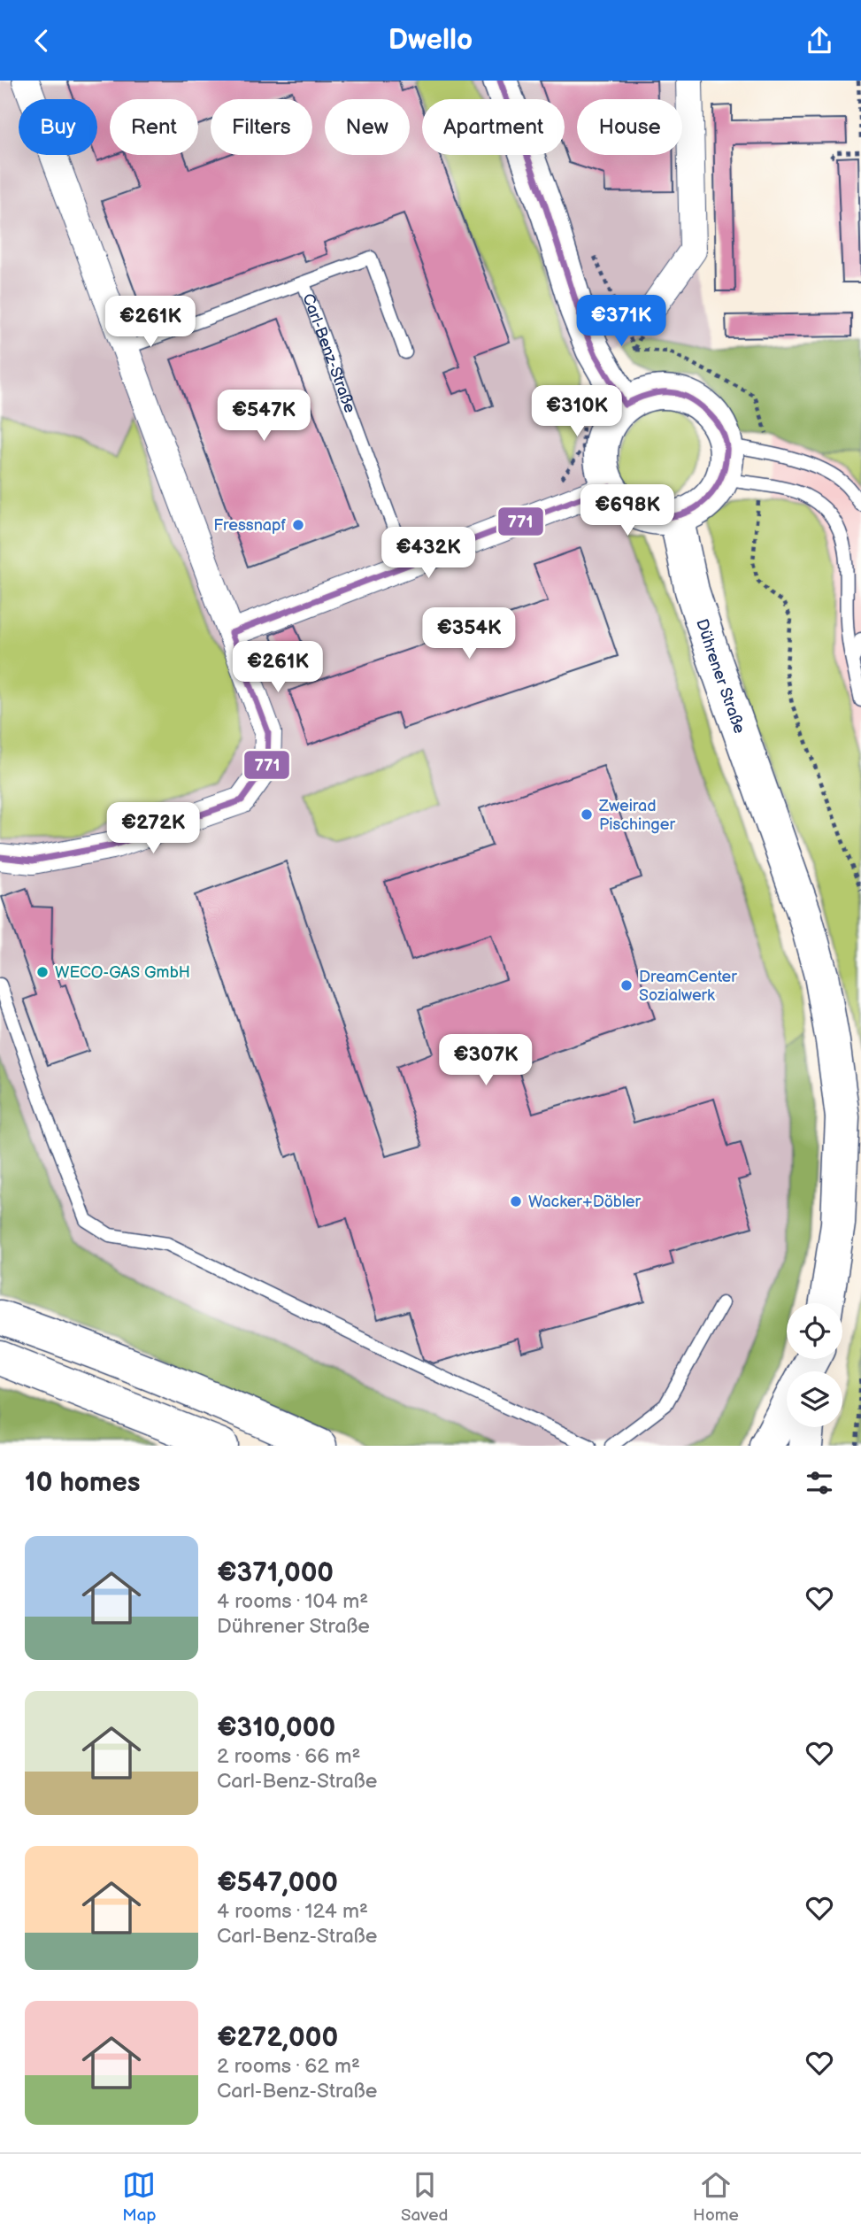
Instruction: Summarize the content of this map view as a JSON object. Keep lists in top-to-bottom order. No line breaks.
{"streets":{"main road":["Dührener Straße"],"lane":["Carl-Benz-Straße"]},"places":["Fressnapf","Zweirad Pischinger","WECO-GAS GmbH","DreamCenter Sozialwerk","Wacker+Döbler"],"lines":["transit line 771"],"page":{"header":"Dwello","chip":["Buy","Rent","Filters","New","Apartment","House"],"price":["€371K","€261K","€310K","€547K","€698K","€432K","€354K","€261K","€272K","€307K"],"heading":"10 homes","list":[{"name":"€371,000","note":"4 rooms · 104 m² · Dührener Straße"},{"name":"€310,000","note":"2 rooms · 66 m² · Carl-Benz-Straße"},{"name":"€547,000","note":"4 rooms · 124 m² · Carl-Benz-Straße"},{"name":"€272,000","note":"2 rooms · 62 m² · Carl-Benz-Straße"}],"tabs":["Map","Saved","Home"]}}
